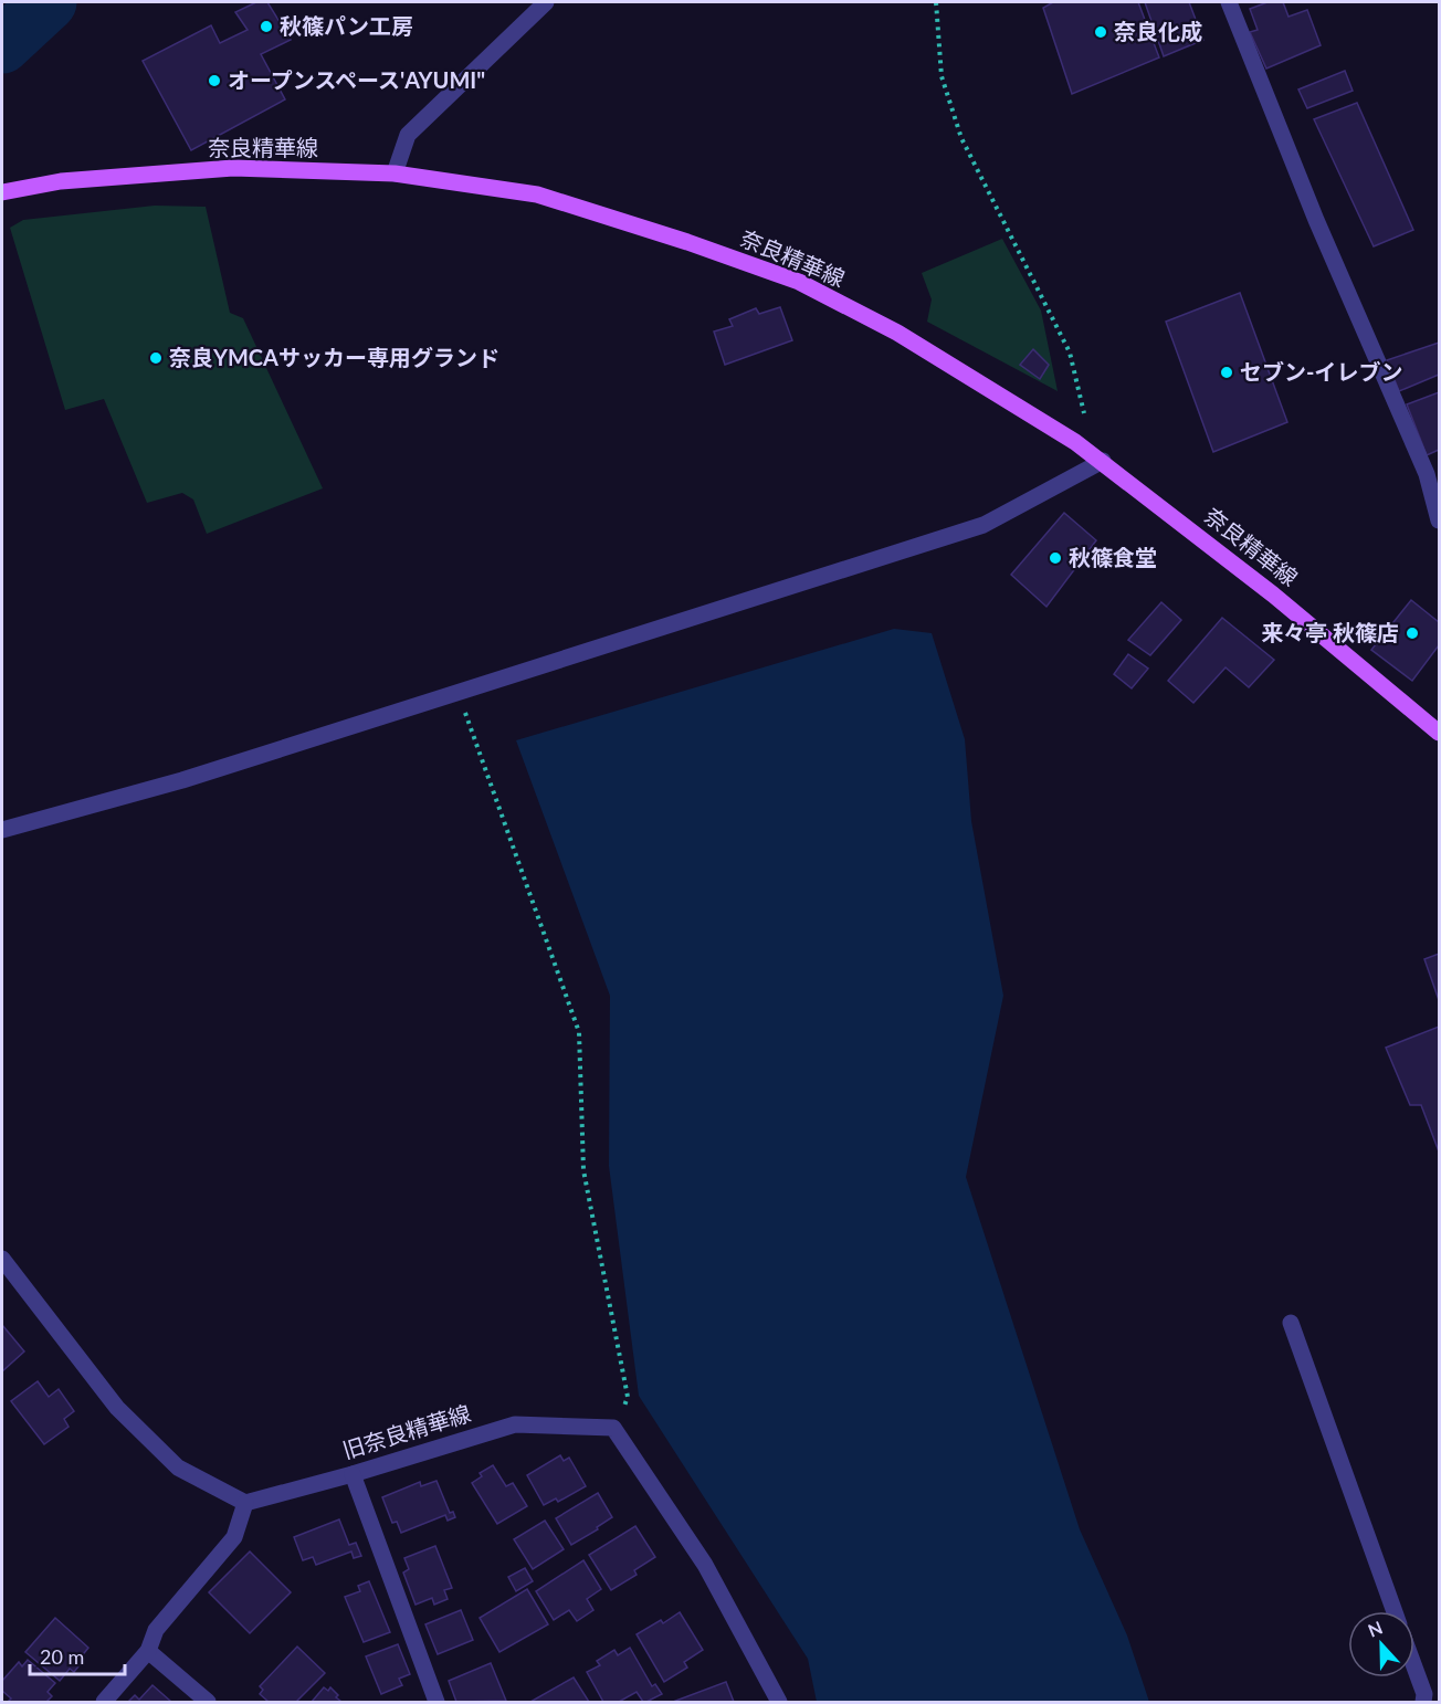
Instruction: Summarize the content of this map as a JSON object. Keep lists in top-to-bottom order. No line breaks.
{"streets":{"main road":["奈良精華線"],"street":["旧奈良精華線"]},"places":["秋篠パン工房","奈良化成","オープンスペース'AYUMI\"","奈良YMCAサッカー専用グランド","セブン-イレブン","秋篠食堂","来々亭 秋篠店"],"scale_bar":"20 m","north":"top"}
